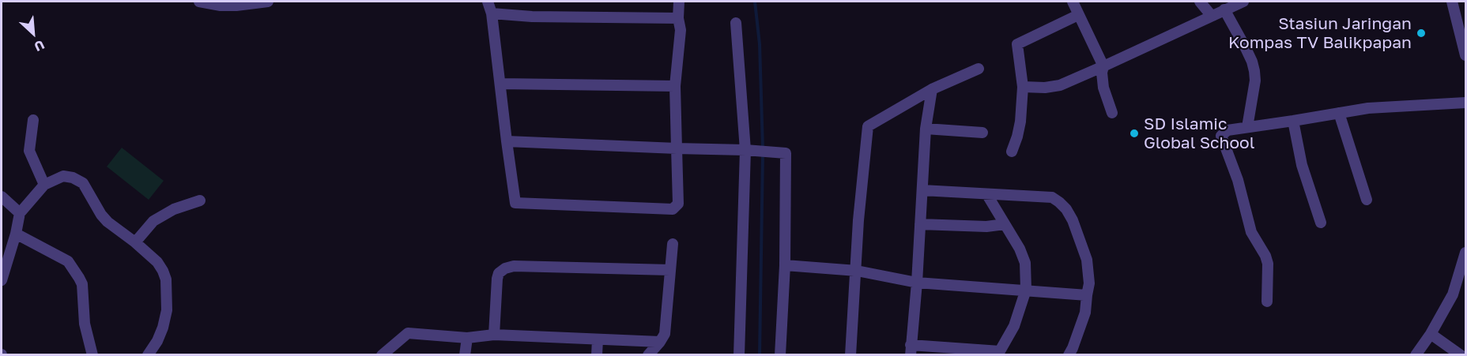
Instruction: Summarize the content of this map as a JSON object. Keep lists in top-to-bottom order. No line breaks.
{"places":["Stasiun Jaringan Kompas TV Balikpapan","SD Islamic Global School"],"north":"bottom right"}
